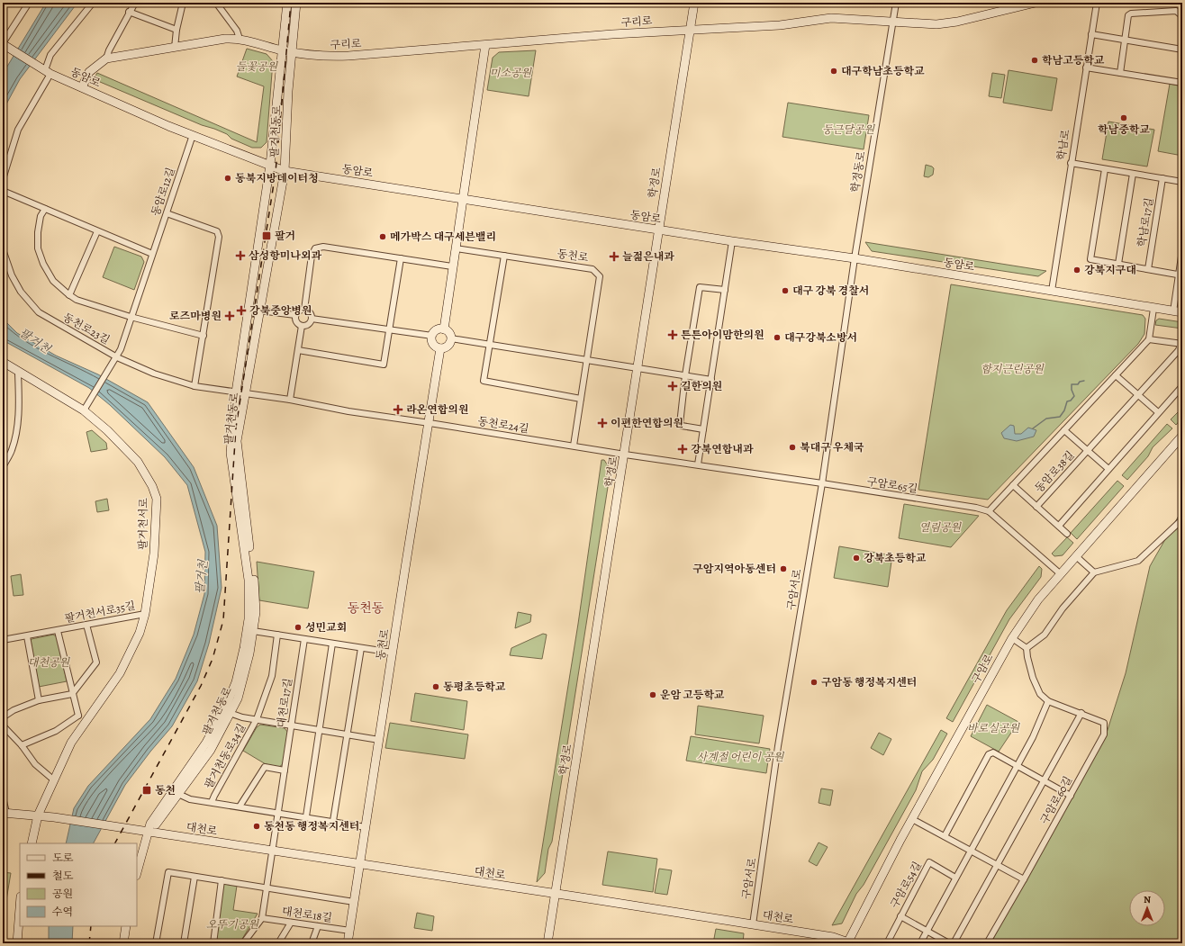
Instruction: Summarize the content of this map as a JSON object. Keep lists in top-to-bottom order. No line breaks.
{"streets":{"main road":["구리로","동암로","팔거천동로","학정로","동천로","팔거천서로","구암로","대천로"],"street":["학남로","학정동로","동암로12길","학남로17길","동천로23길","동천로24길","동암로38길","구암로65길","구암서로","팔거천서로35길","대천로17길","팔거천동로34길","구암로60길","구암로54길","대천로18길"]},"crossings":[["구리로","동암로"],["구리로","팔거천동로"],["구리로","학정동로"],["구리로","학정로"],["동암로","팔거천동로"],["동암로","학남로"],["동암로","학정동로"],["동암로","학정로"],["동암로","동암로12길"],["동암로","구암서로"],["팔거천동로","동천로23길"],["팔거천동로","팔거천동로34길"],["팔거천동로","대천로"],["학정동로","구암서로"],["학정로","동천로24길"],["학정로","구암로65길"],["학정로","대천로"],["동암로12길","동천로23길"],["동암로12길","팔거천서로"],["동천로","동천로23길"],["동천로","동천로24길"],["동천로","팔거천동로34길"],["동천로","대천로"],["동천로","대천로18길"],["동천로23길","동천로24길"],["동천로24길","구암로65길"],["동암로38길","구암로65길"],["구암로65길","구암서로"],["팔거천서로","팔거천서로35길"],["팔거천서로","대천로"],["구암서로","대천로"],["구암로","대천로"],["대천로17길","팔거천동로34길"],["대천로17길","대천로"]],"districts":["동천동"],"water":["팔거천"],"parks":["들꽃공원","미소공원","둥근달공원","함지근린공원","열림공원","대천공원","바로실공원","사계절 어린이 공원","오뚜기공원"],"places":{"other":["학남고등학교","대구학남초등학교","학남중학교","동북지방데이터청","메가박스 대구세븐밸리","강북지구대","대구 강북 경찰서","대구강북소방서","북대구 우체국","강북초등학교","구암지역아동센터","성민교회","구암동 행정복지센터","동평초등학교","운암 고등학교","동천동 행정복지센터"],"transit":["팔거","동천"],"health":["삼성항미나외과","늘젊은내과","강북중앙병원","로즈마병원","튼튼아이맘한의원","길한의원","라온연합의원","이편한연합의원","강북연합내과"]},"legend":["도로","철도","공원","수역"],"north":"top"}
